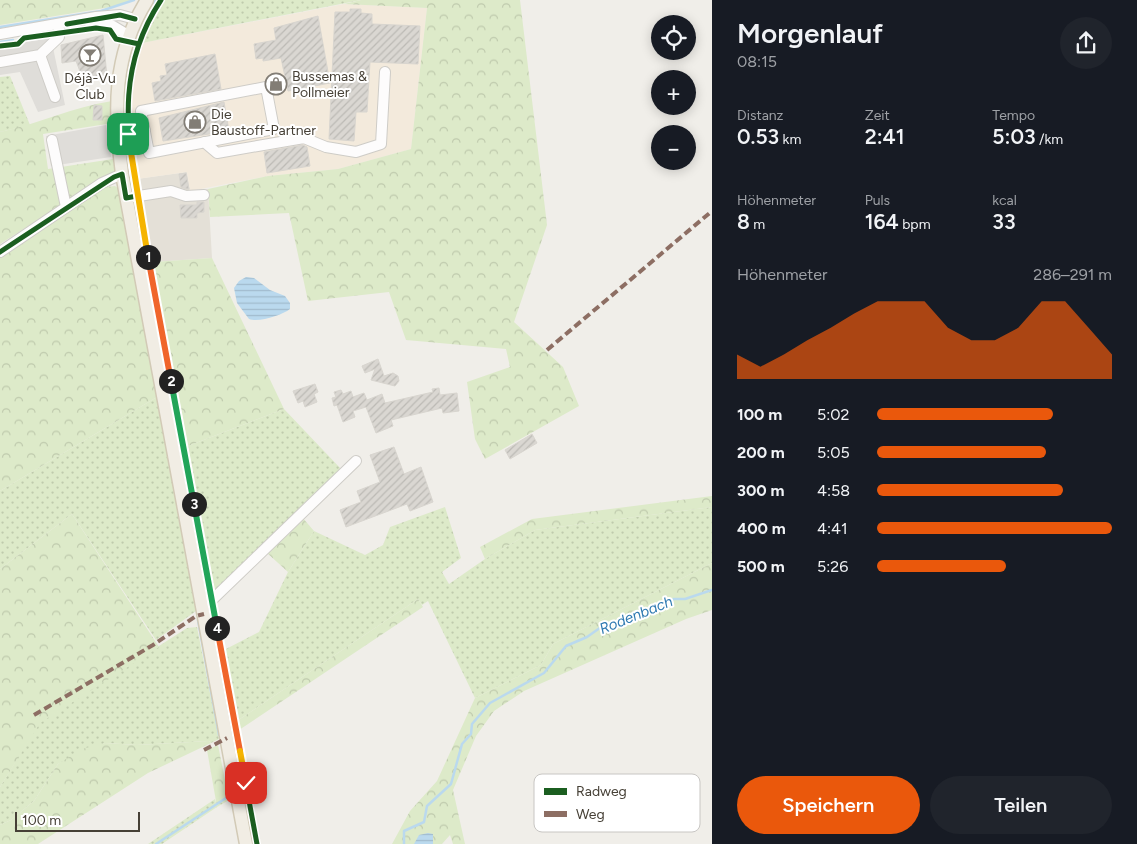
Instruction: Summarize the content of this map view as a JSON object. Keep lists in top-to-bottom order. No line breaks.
{"water":["Rodenbach"],"places":{"bar":["Déjà-Vu Club"],"shop":["Bussemas & Pollmeier","Die Baustoff-Partner"]},"legend":["Radweg","Weg"],"scale_bar":"100 m","page":{"heading":["Morgenlauf","08:15"],"map_buttons":["+","−"],"stats":[["Distanz","0.53 km"],["Zeit","2:41"],["Tempo","5:03 /km"],["Höhenmeter","8 m"],["Puls","164 bpm"],["kcal","33"]],"pins":["1","2","3","4"],"chart":["Höhenmeter","286–291 m"],"list":[{"name":"100 m","note":"5:02"},{"name":"200 m","note":"5:05"},{"name":"300 m","note":"4:58"},{"name":"400 m","note":"4:41"},{"name":"500 m","note":"5:26"}],"buttons":["Speichern","Teilen"],"scale":"100 m"}}
